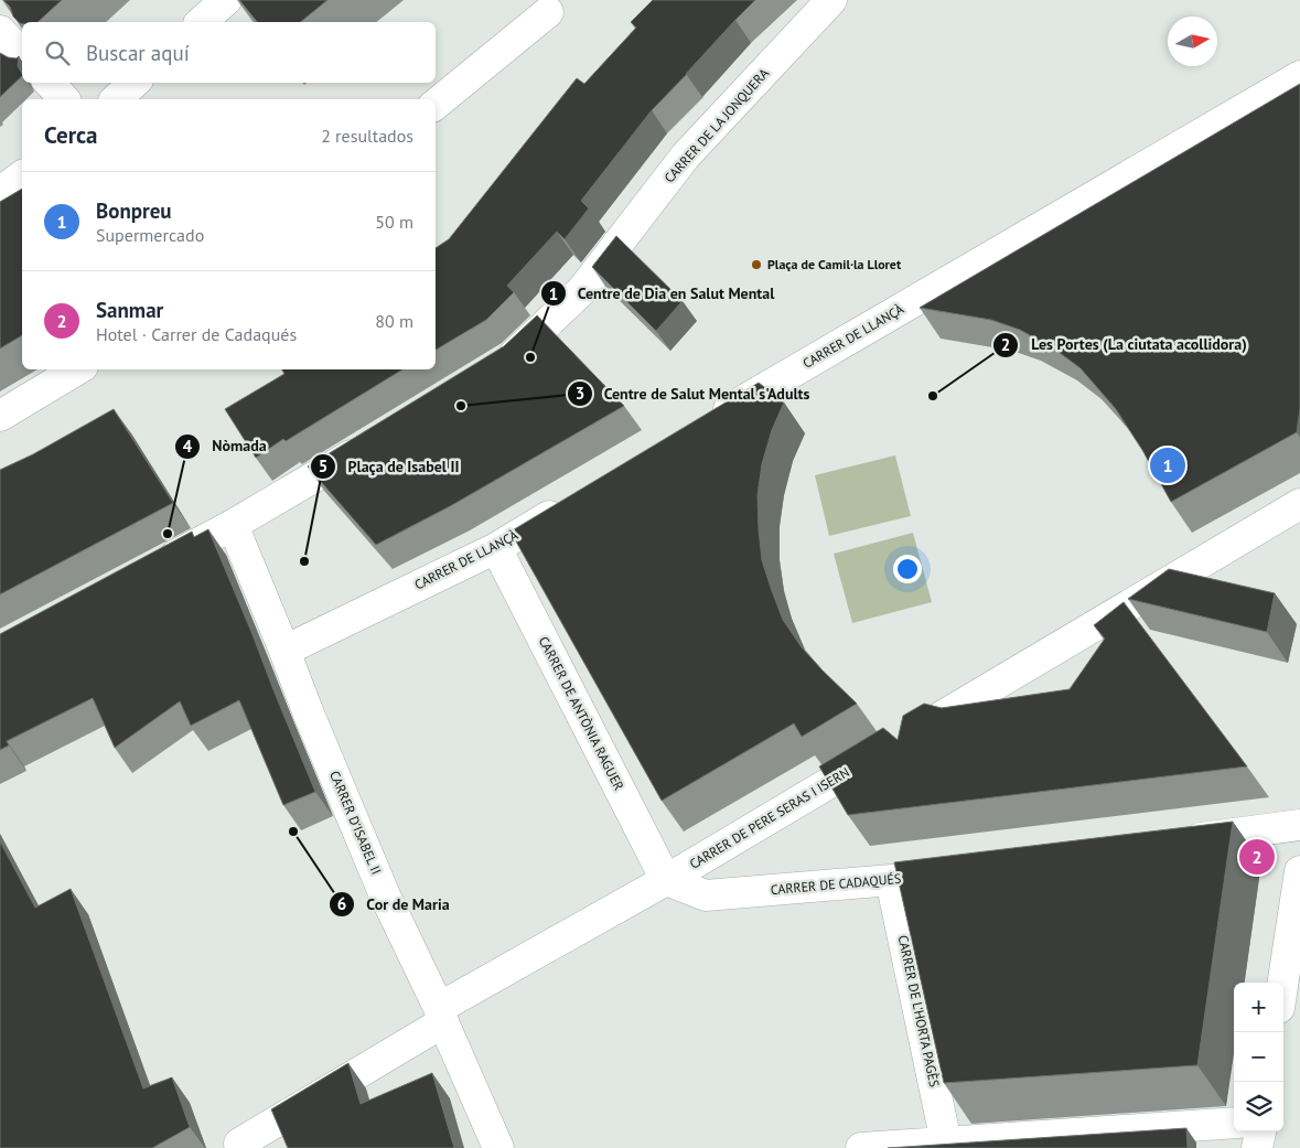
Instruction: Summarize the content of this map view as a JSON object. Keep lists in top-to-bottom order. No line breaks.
{"streets":{"street":["CARRER DE LA JONQUERA","CARRER DE LLANÇÀ","CARRER DE ANTÒNIA RAGUER","CARRER DE PERE SERAS I ISERN","CARRER D'ISABEL II","CARRER DE CADAQUÉS","CARRER DE L'HORTA PAGÈS"]},"crossings":[["CARRER DE LLANÇÀ","CARRER DE ANTÒNIA RAGUER"],["CARRER DE LLANÇÀ","CARRER D'ISABEL II"],["CARRER DE ANTÒNIA RAGUER","CARRER DE PERE SERAS I ISERN"],["CARRER DE ANTÒNIA RAGUER","CARRER DE CADAQUÉS"],["CARRER DE PERE SERAS I ISERN","CARRER DE CADAQUÉS"],["CARRER DE CADAQUÉS","CARRER DE L'HORTA PAGÈS"]],"places":["Plaça de Camil·la Lloret","Centre de Dia en Salut Mental","Les Portes (La ciutata acollidora)","Centre de Salut Mental s'Adults","Nòmada","Plaça de Isabel II","Cor de Maria"],"north":"right","page":{"search":"Buscar aquí","heading":["Cerca","2 resultados"],"list":[{"mark":"1","name":"Bonpreu","note":"Supermercado","value":"50 m"},{"mark":"2","name":"Sanmar","note":"Hotel · Carrer de Cadaqués","value":"80 m"}],"pins":["1","2"],"map_buttons":["+","−"]}}
